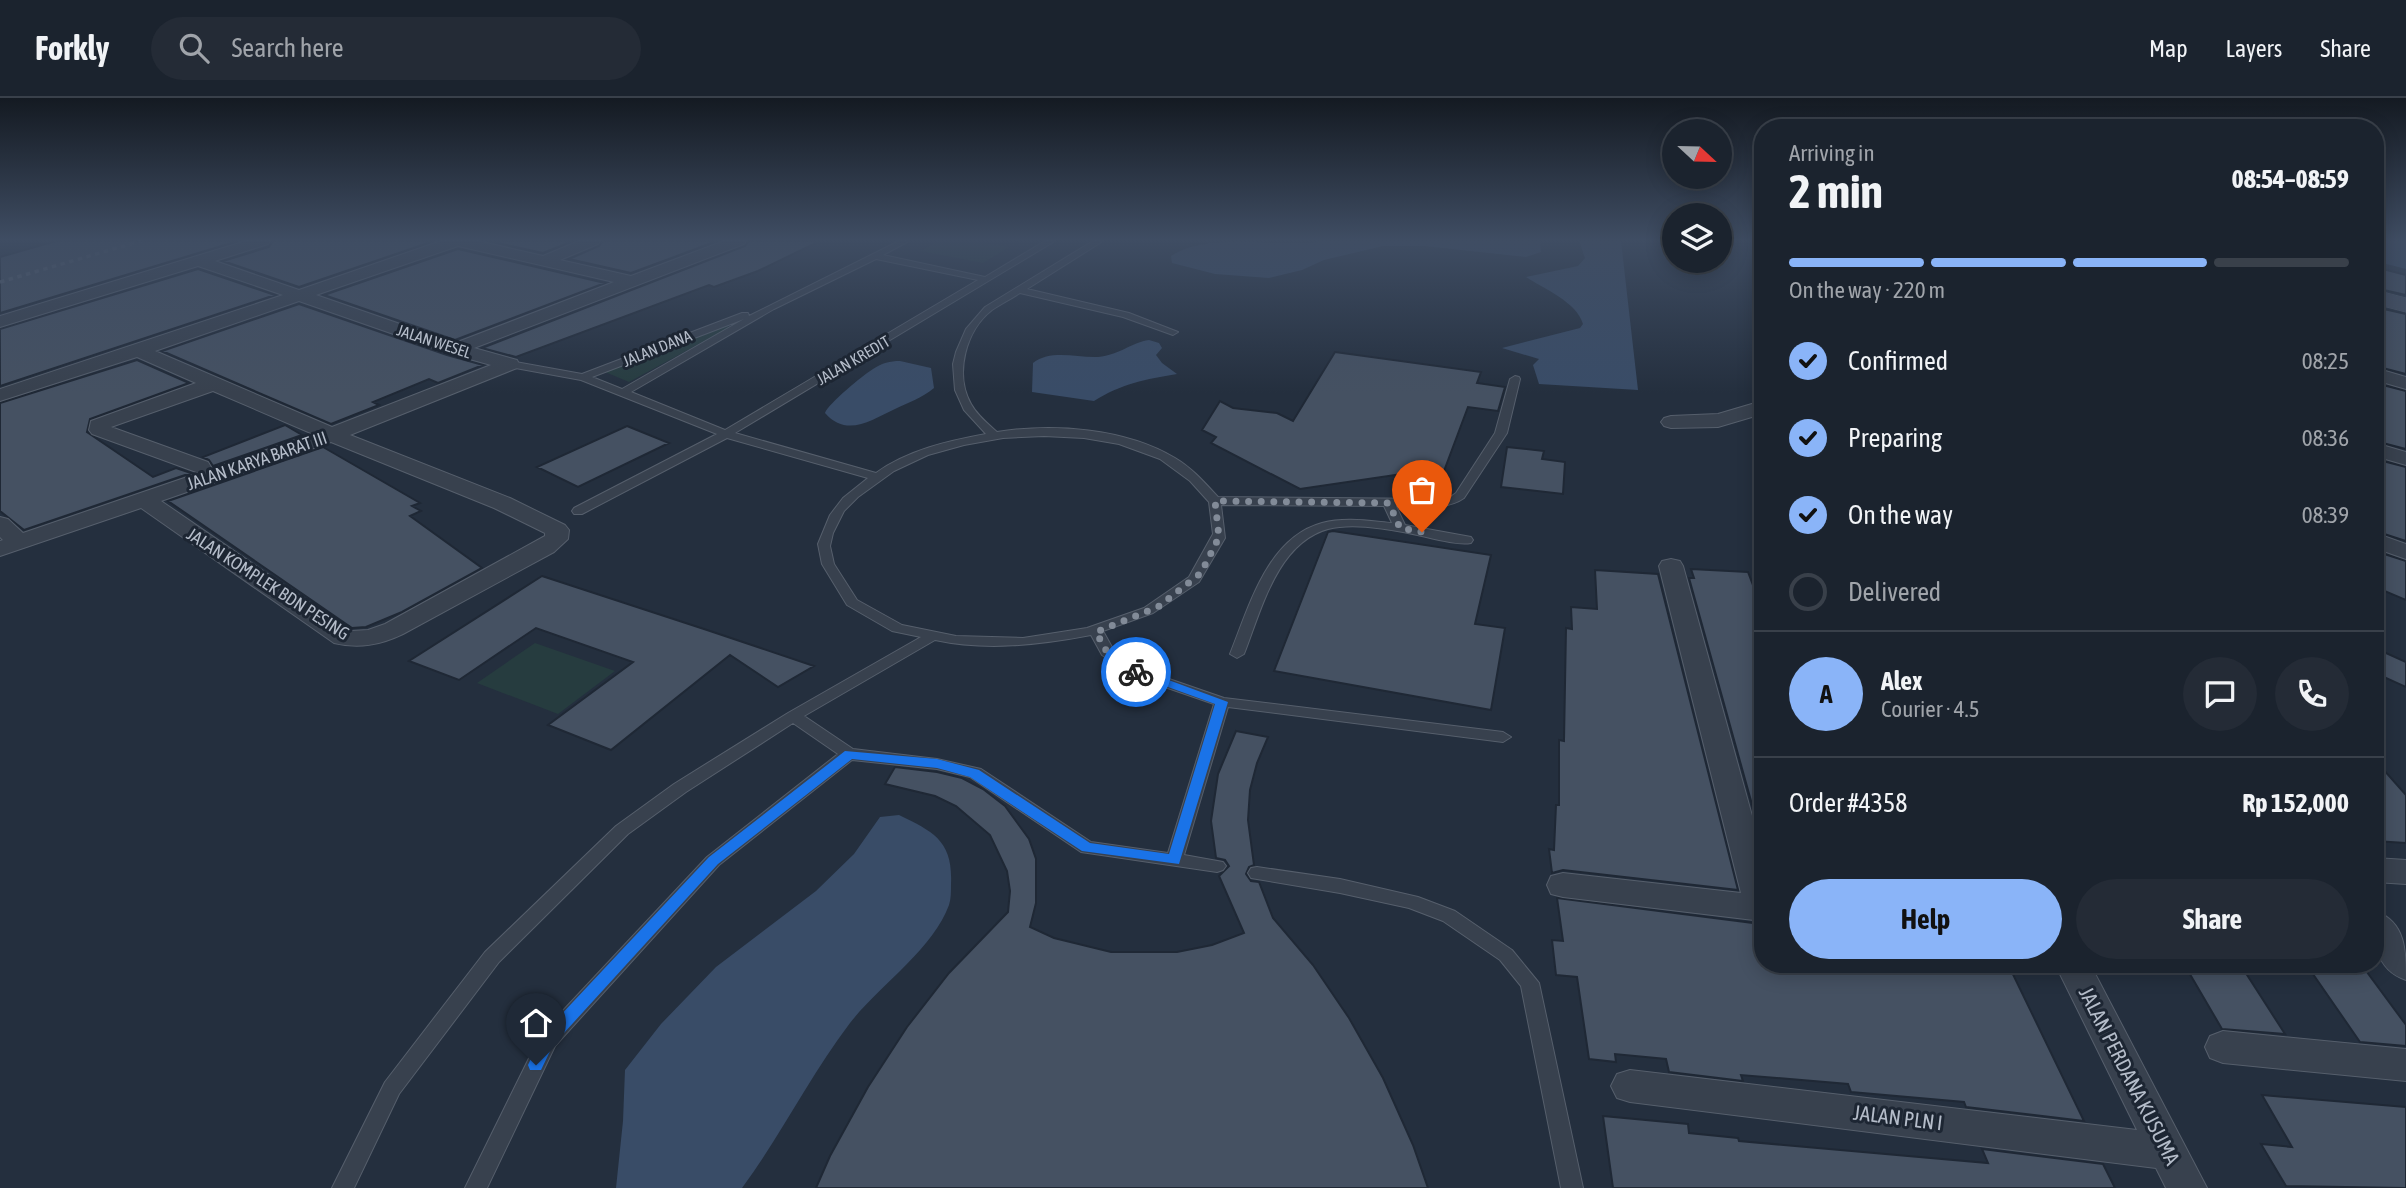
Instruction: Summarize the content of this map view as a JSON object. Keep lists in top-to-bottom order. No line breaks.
{"streets":{"street":["JALAN WESEL","JALAN KARYA BARAT III","JALAN KOMPLEK BDN PESING","JALAN PERDANA KUSUMA","JALAN PLN I"],"lane":["JALAN DANA","JALAN KREDIT"]},"crossings":[["JALAN WESEL","JALAN DANA"],["JALAN WESEL","JALAN KARYA BARAT III"],["JALAN DANA","JALAN KREDIT"],["JALAN DANA","JALAN KARYA BARAT III"],["JALAN KARYA BARAT III","JALAN KOMPLEK BDN PESING"],["JALAN PERDANA KUSUMA","JALAN PLN I"]],"north":"right","page":{"header":"Forkly","search":"Search here","nav":["Map","Layers","Share"],"heading":["2 min","Arriving in","08:54–08:59"],"panel":["Alex","Courier · 4.5","Order #4358","Rp 152,000"],"bar":"On the way · 220 m","list":[["Confirmed","08:25"],["Preparing","08:36"],["On the way","08:39"],"Delivered"],"round":"A","buttons":["Help","Share"]}}
